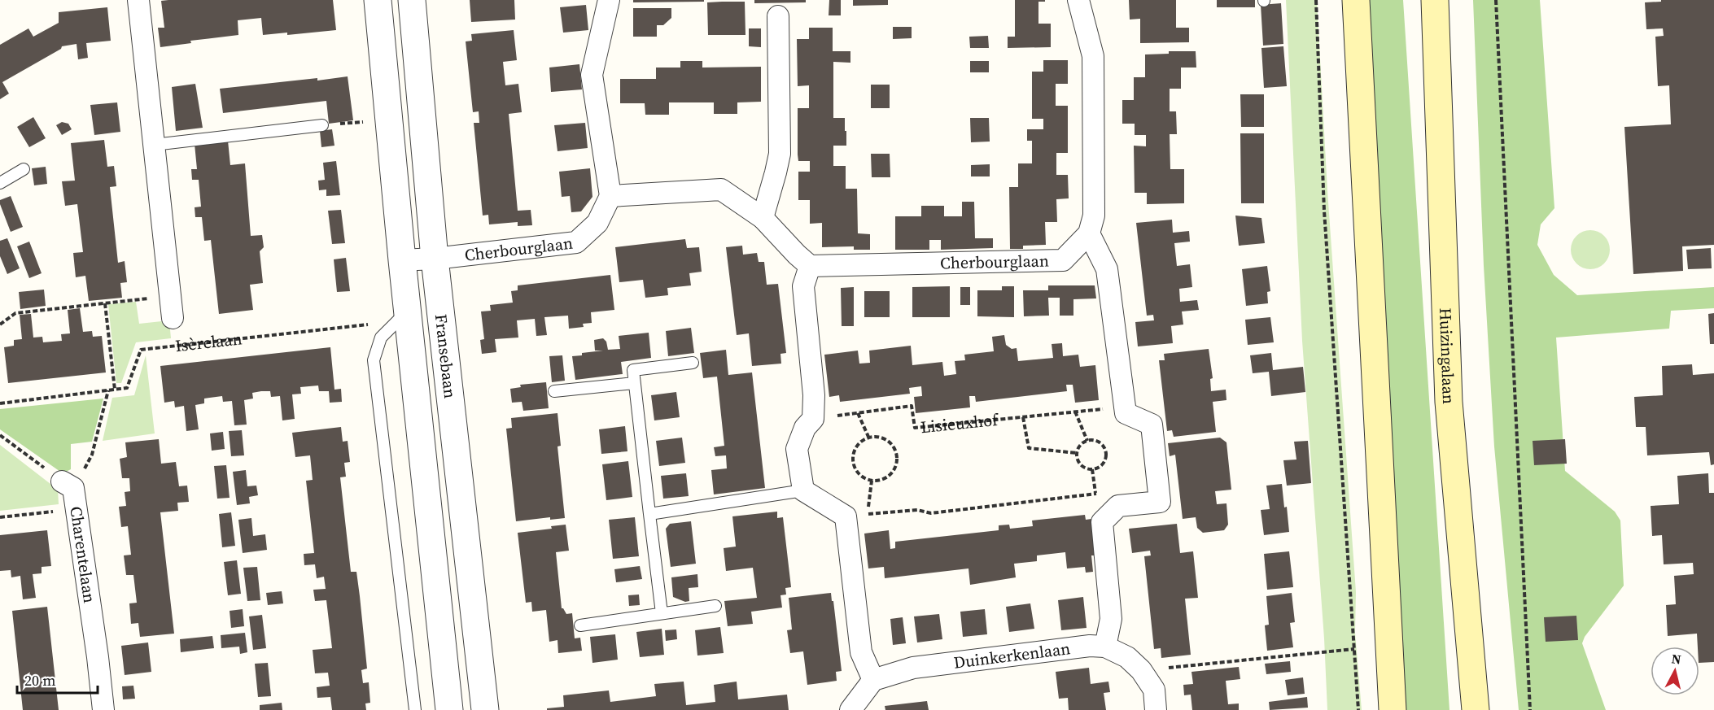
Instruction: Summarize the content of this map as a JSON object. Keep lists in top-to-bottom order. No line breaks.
{"streets":{"main road":["Huizingalaan"],"street":["Cherbourglaan","Isèrelaan","Fransebaan","Charentelaan","Duinkerkenlaan"],"path":["Lisieuxhof"]},"crossings":[["Cherbourglaan","Fransebaan"]],"scale_bar":"20 m","north":"top"}
